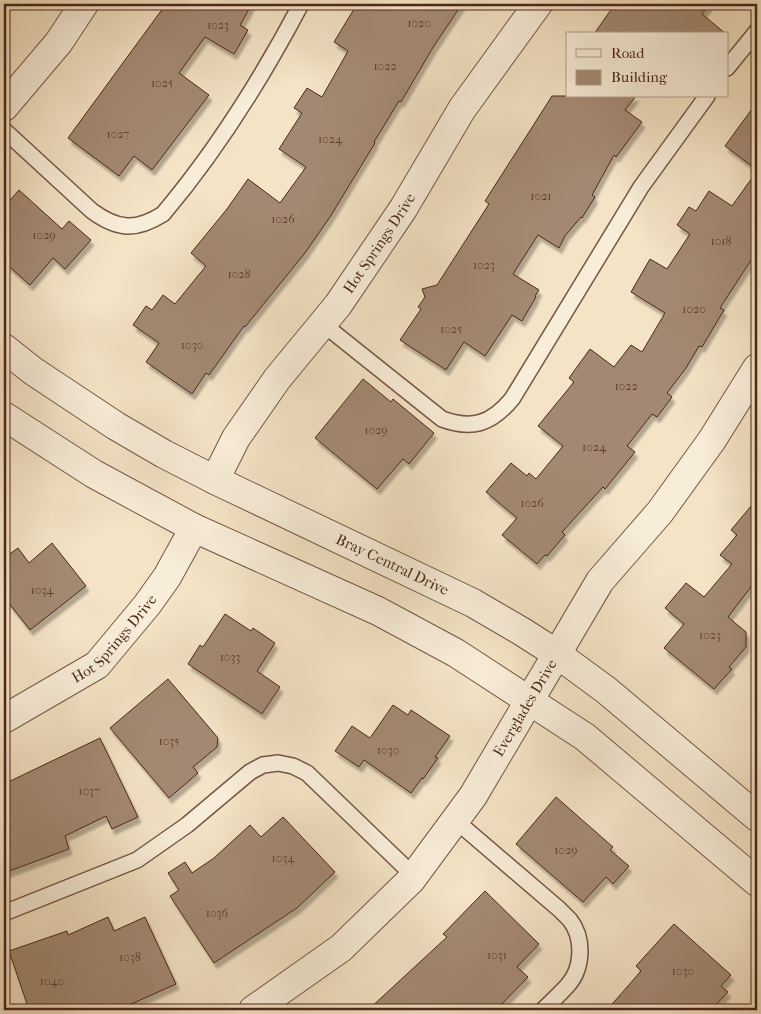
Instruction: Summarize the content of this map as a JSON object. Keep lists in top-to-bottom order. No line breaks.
{"streets":{"street":["Hot Springs Drive","Bray Central Drive","Everglades Drive"]},"crossings":[["Hot Springs Drive","Bray Central Drive"],["Bray Central Drive","Everglades Drive"]],"house_numbers":["1020","1023","1022","1025","1027","1024","1021","1026","1029","1018","1023","1028","1020","1025","1030","1022","1029","1024","1026","1034","1023","1033","1035","1030","1037","1029","1034","1036","1031","1038","1030","1040"],"legend":["Road","Building"]}
